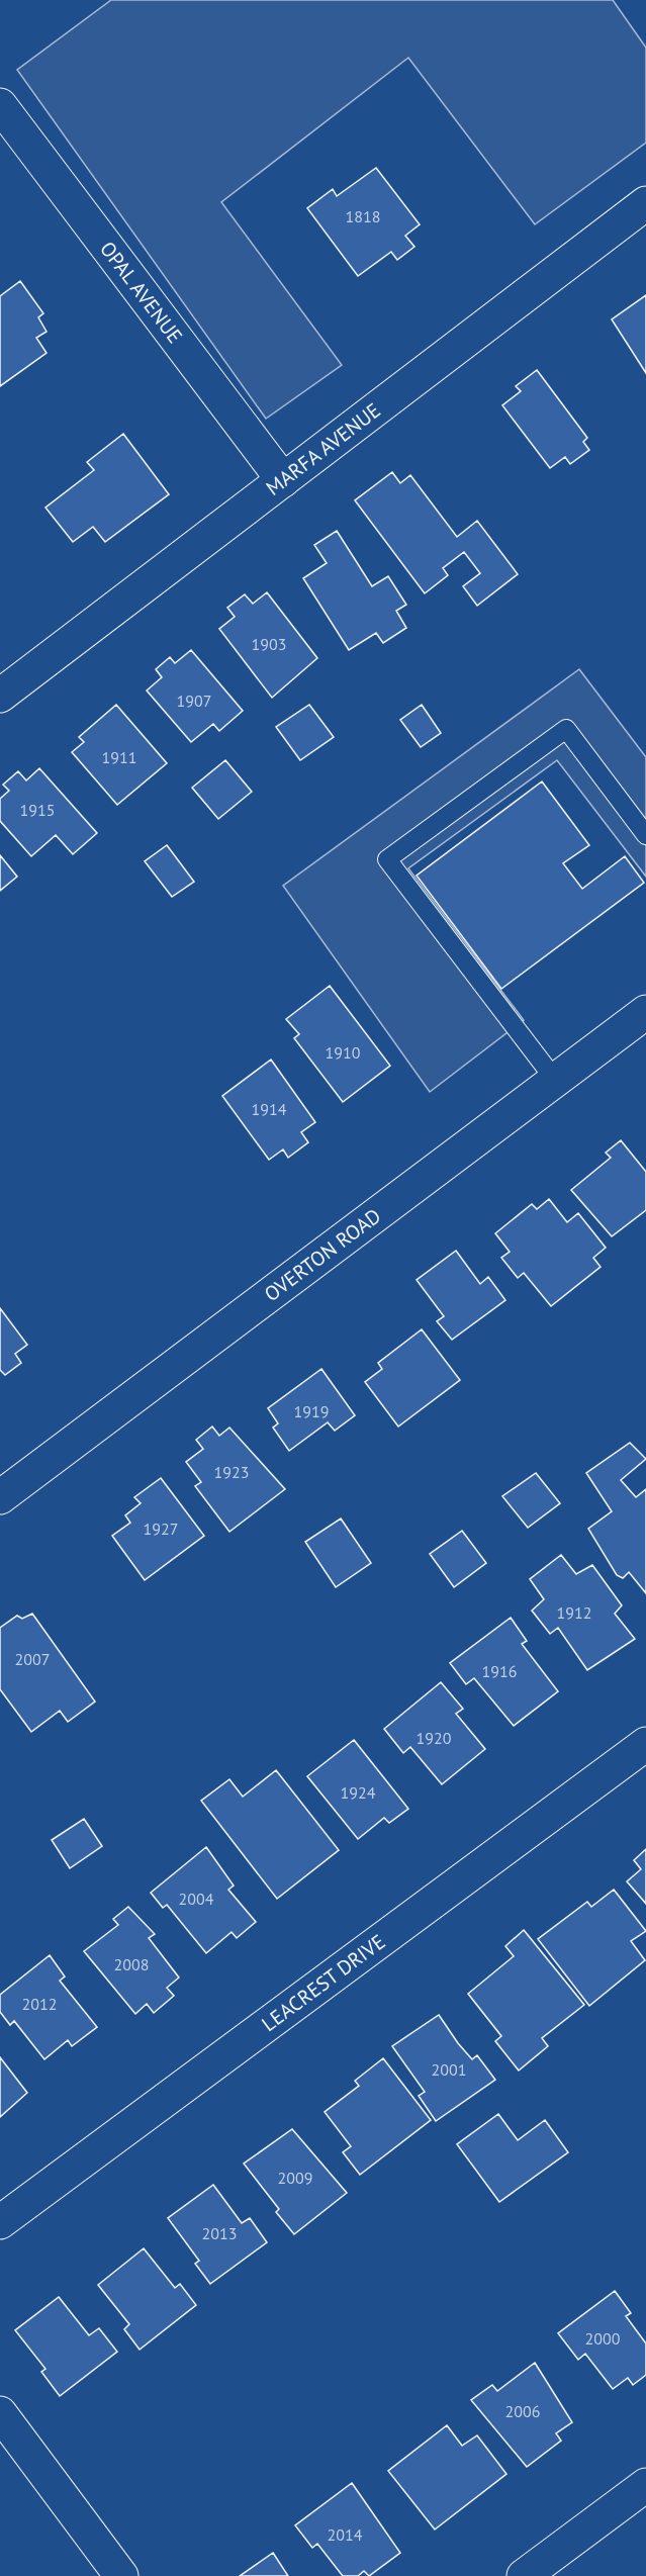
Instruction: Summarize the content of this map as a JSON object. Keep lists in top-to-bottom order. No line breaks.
{"streets":{"street":["OPAL AVENUE","MARFA AVENUE","OVERTON ROAD","LEACREST DRIVE"]},"crossings":[["OPAL AVENUE","MARFA AVENUE"]],"house_numbers":["1818","1903","1907","1911","1915","1910","1914","1919","1923","1927","1912","2007","1916","1920","1924","2004","2008","2012","2001","2009","2013","2000","2006","2014"]}
